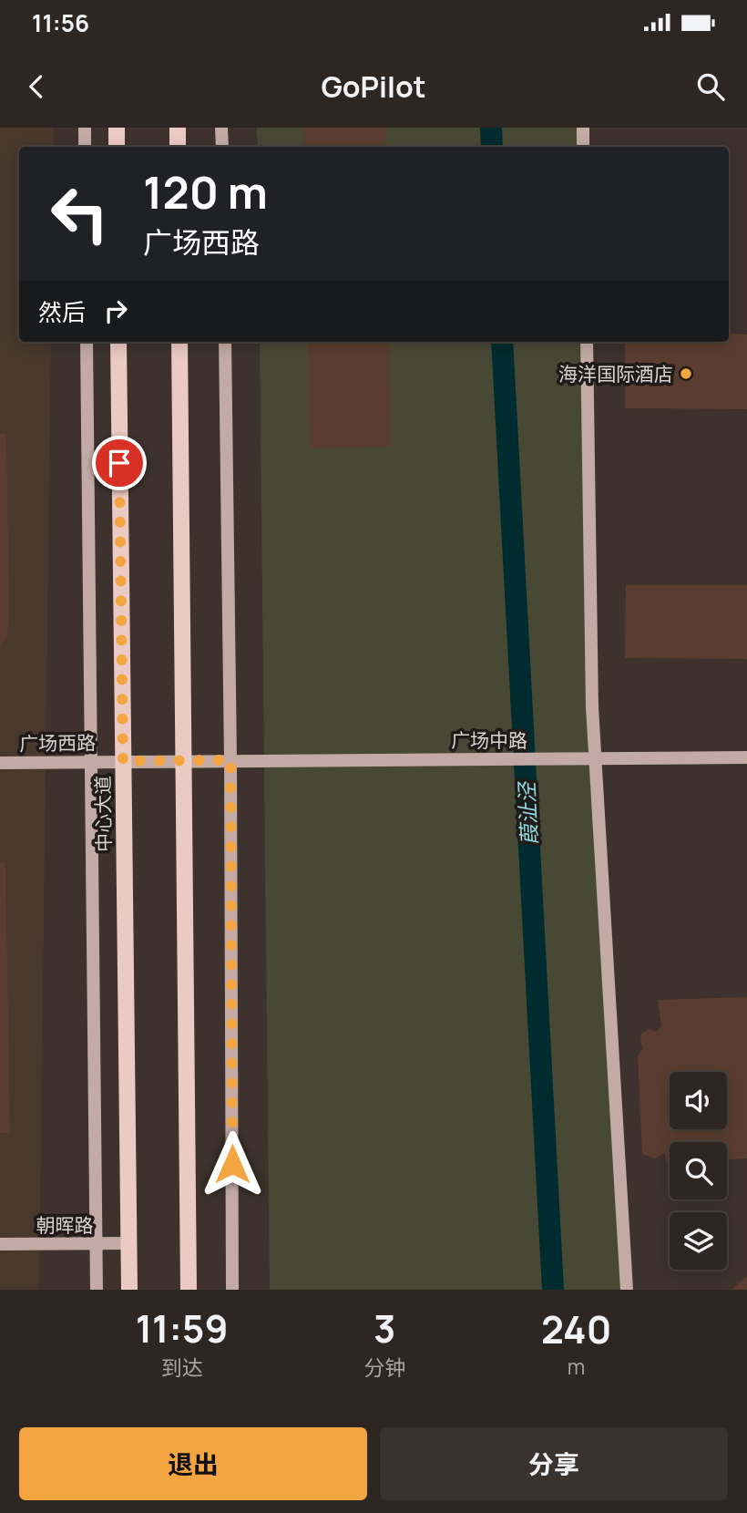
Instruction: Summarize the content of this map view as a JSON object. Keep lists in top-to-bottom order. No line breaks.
{"streets":{"main road":["广场中路","广场西路","中心大道","朝晖路"]},"crossings":[["广场中路","广场西路"],["广场西路","中心大道"],["中心大道","朝晖路"]],"water":["葭沚泾"],"places":["海洋国际酒店"],"page":{"status":"11:56","header":"GoPilot","turn":["120 m","广场西路"],"then":"然后","eta":["11:59","到达","3","分钟","240","m"],"buttons":["退出","分享"]}}
